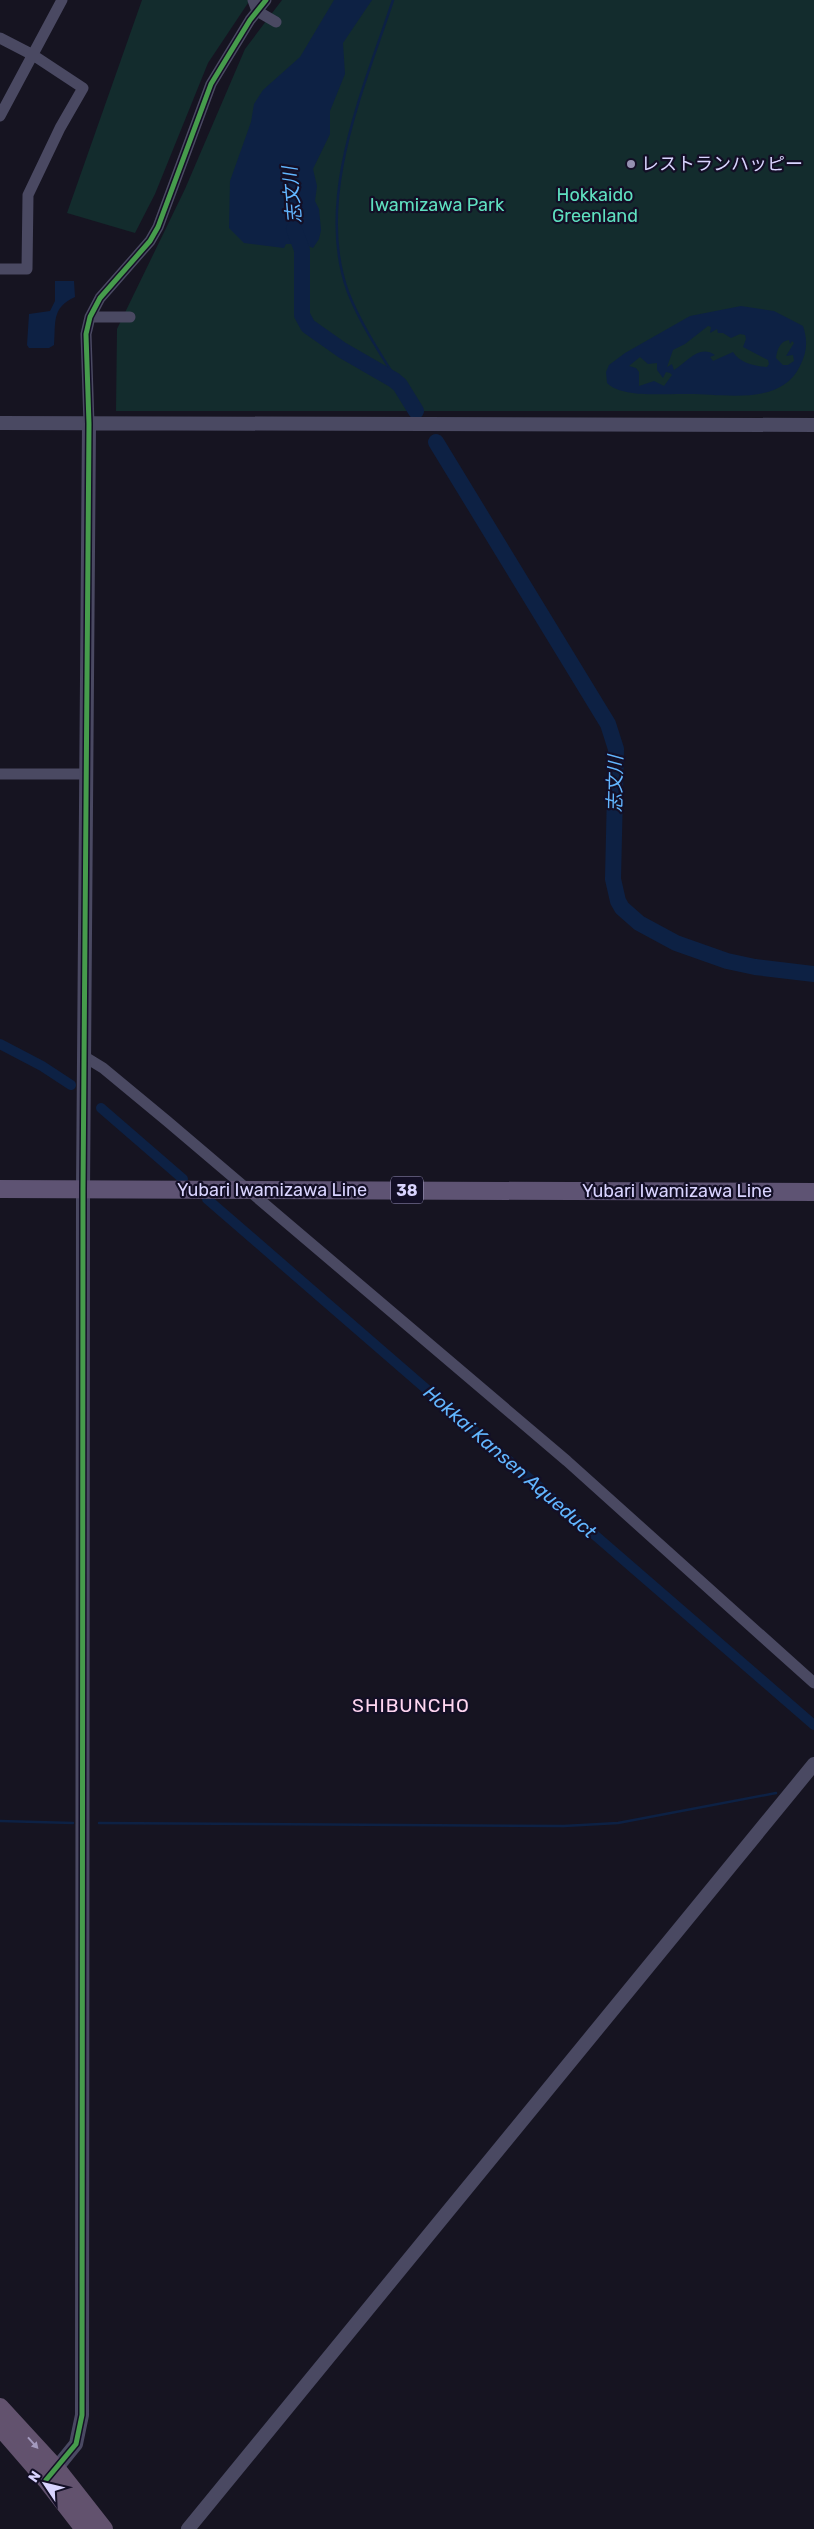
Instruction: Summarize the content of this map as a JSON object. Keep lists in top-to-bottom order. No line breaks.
{"streets":{"main road":["Yubari Iwamizawa Line","38"]},"districts":["SHIBUNCHO"],"water":["志文川","Hokkai Kansen Aqueduct"],"parks":["Hokkaido Greenland","Iwamizawa Park"],"places":["レストランハッピー"],"north":"top left"}
